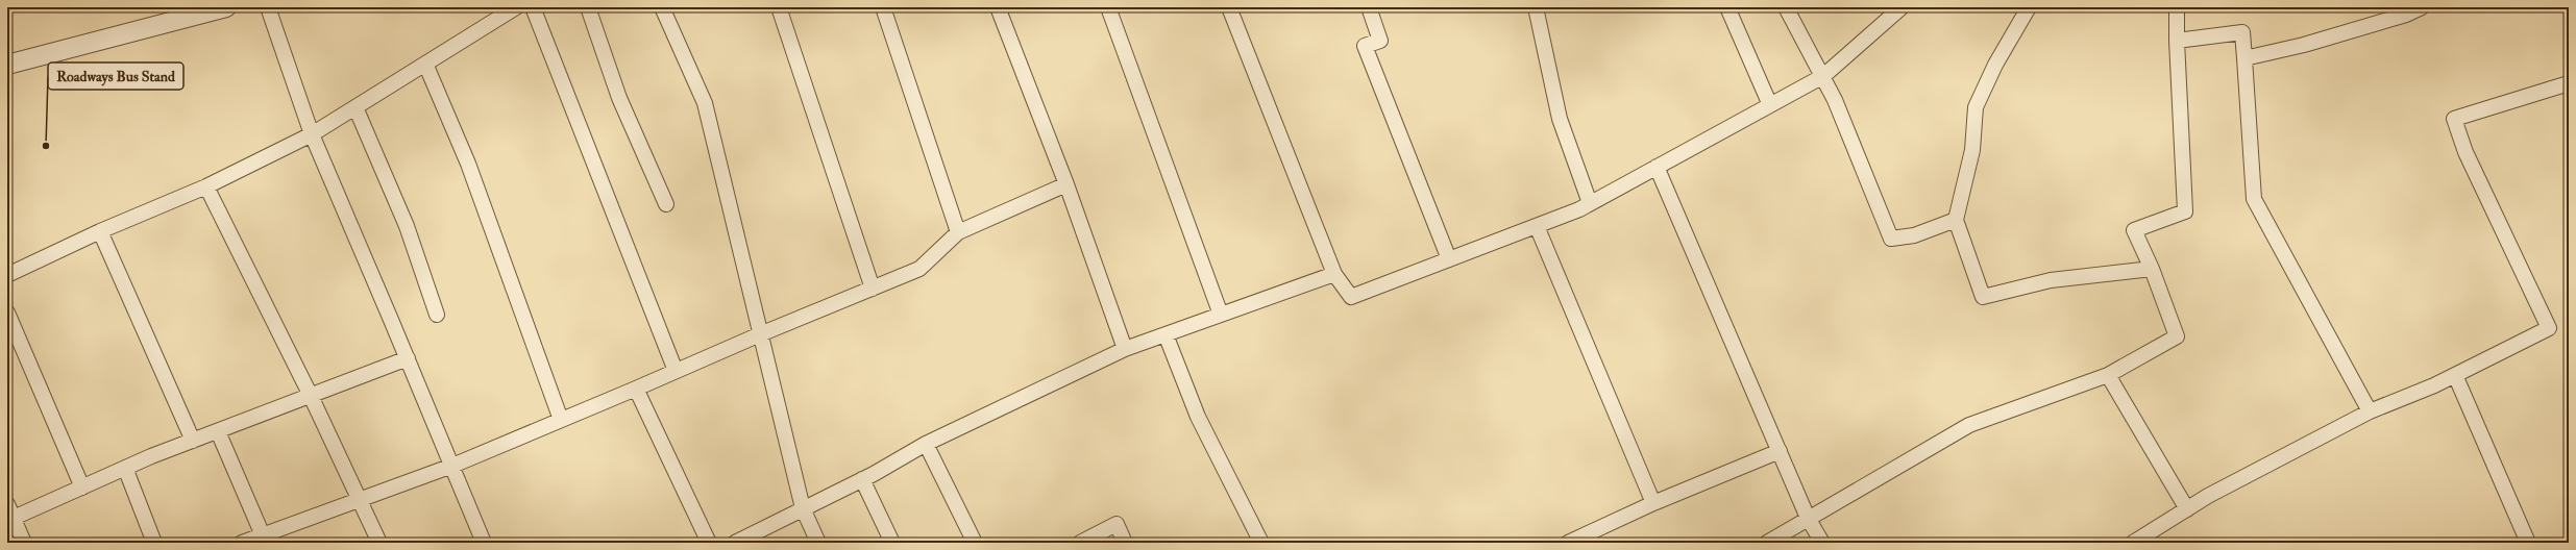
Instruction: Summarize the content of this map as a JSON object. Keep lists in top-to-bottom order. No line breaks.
{"places":["Roadways Bus Stand"]}
